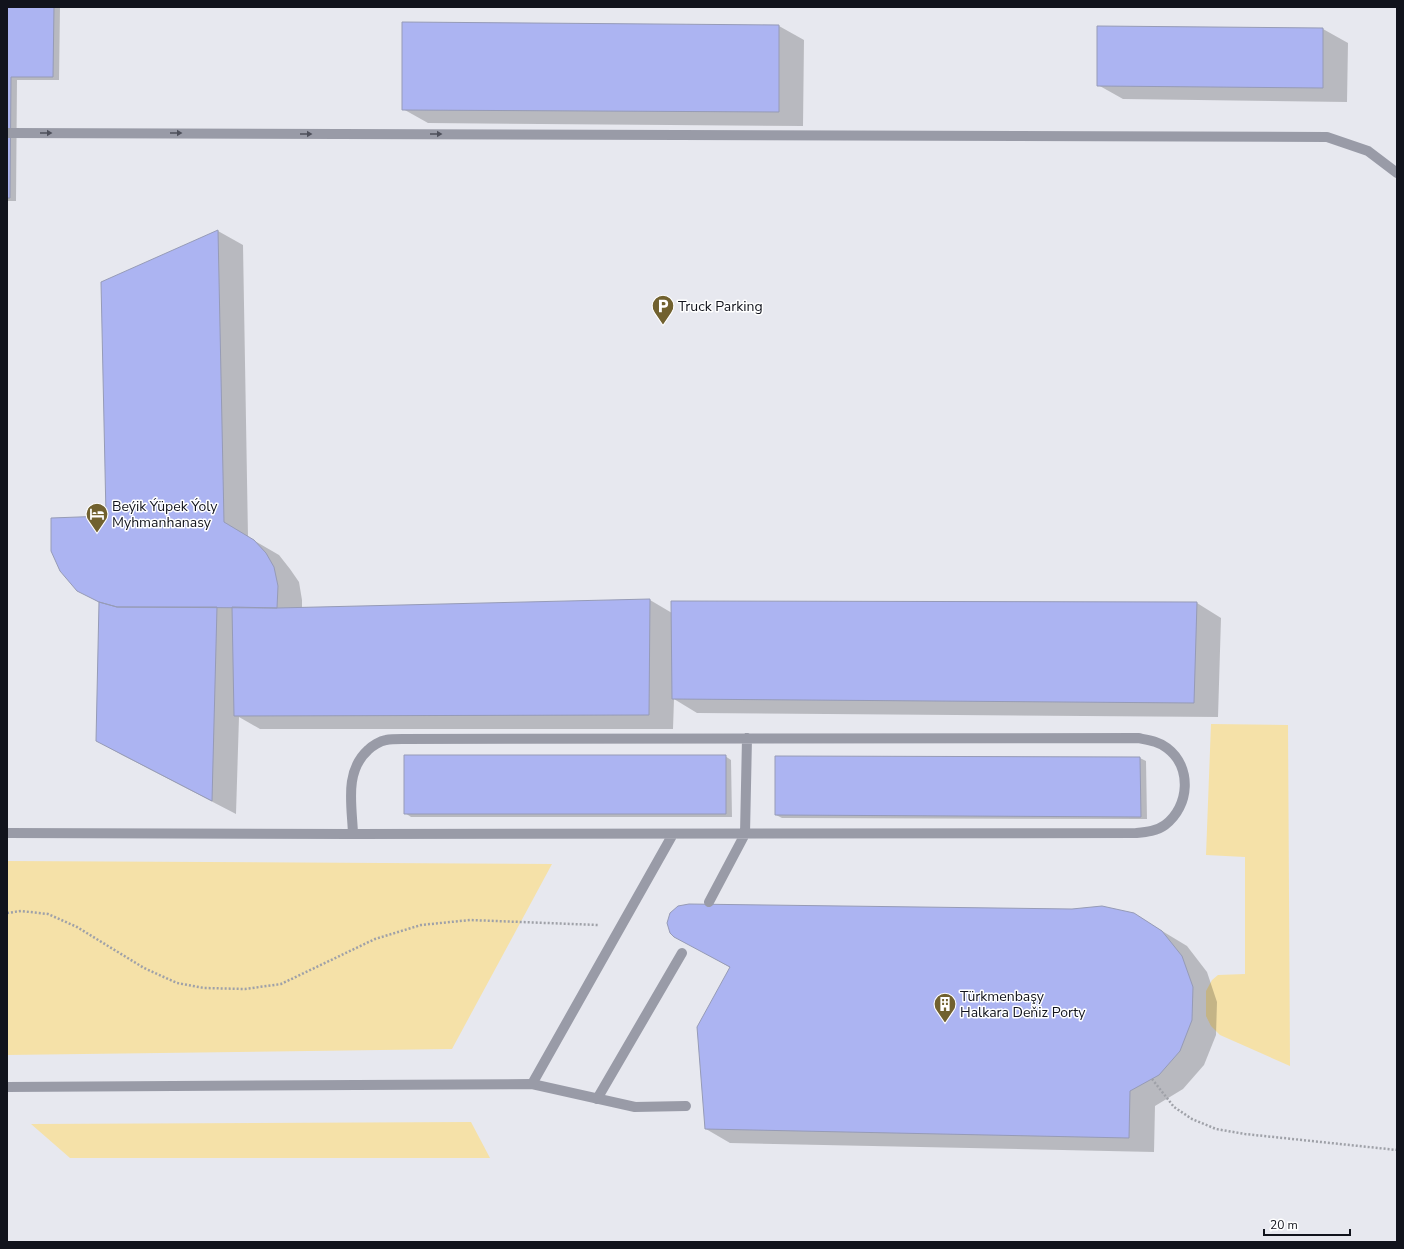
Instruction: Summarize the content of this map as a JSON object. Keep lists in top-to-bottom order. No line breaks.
{"places":{"parking":["Truck Parking"],"hotel":["Beýik Ýüpek Ýoly Myhmanhanasy"],"building":["Türkmenbaşy Halkara Deňiz Porty"]},"scale_bar":"20 m"}
